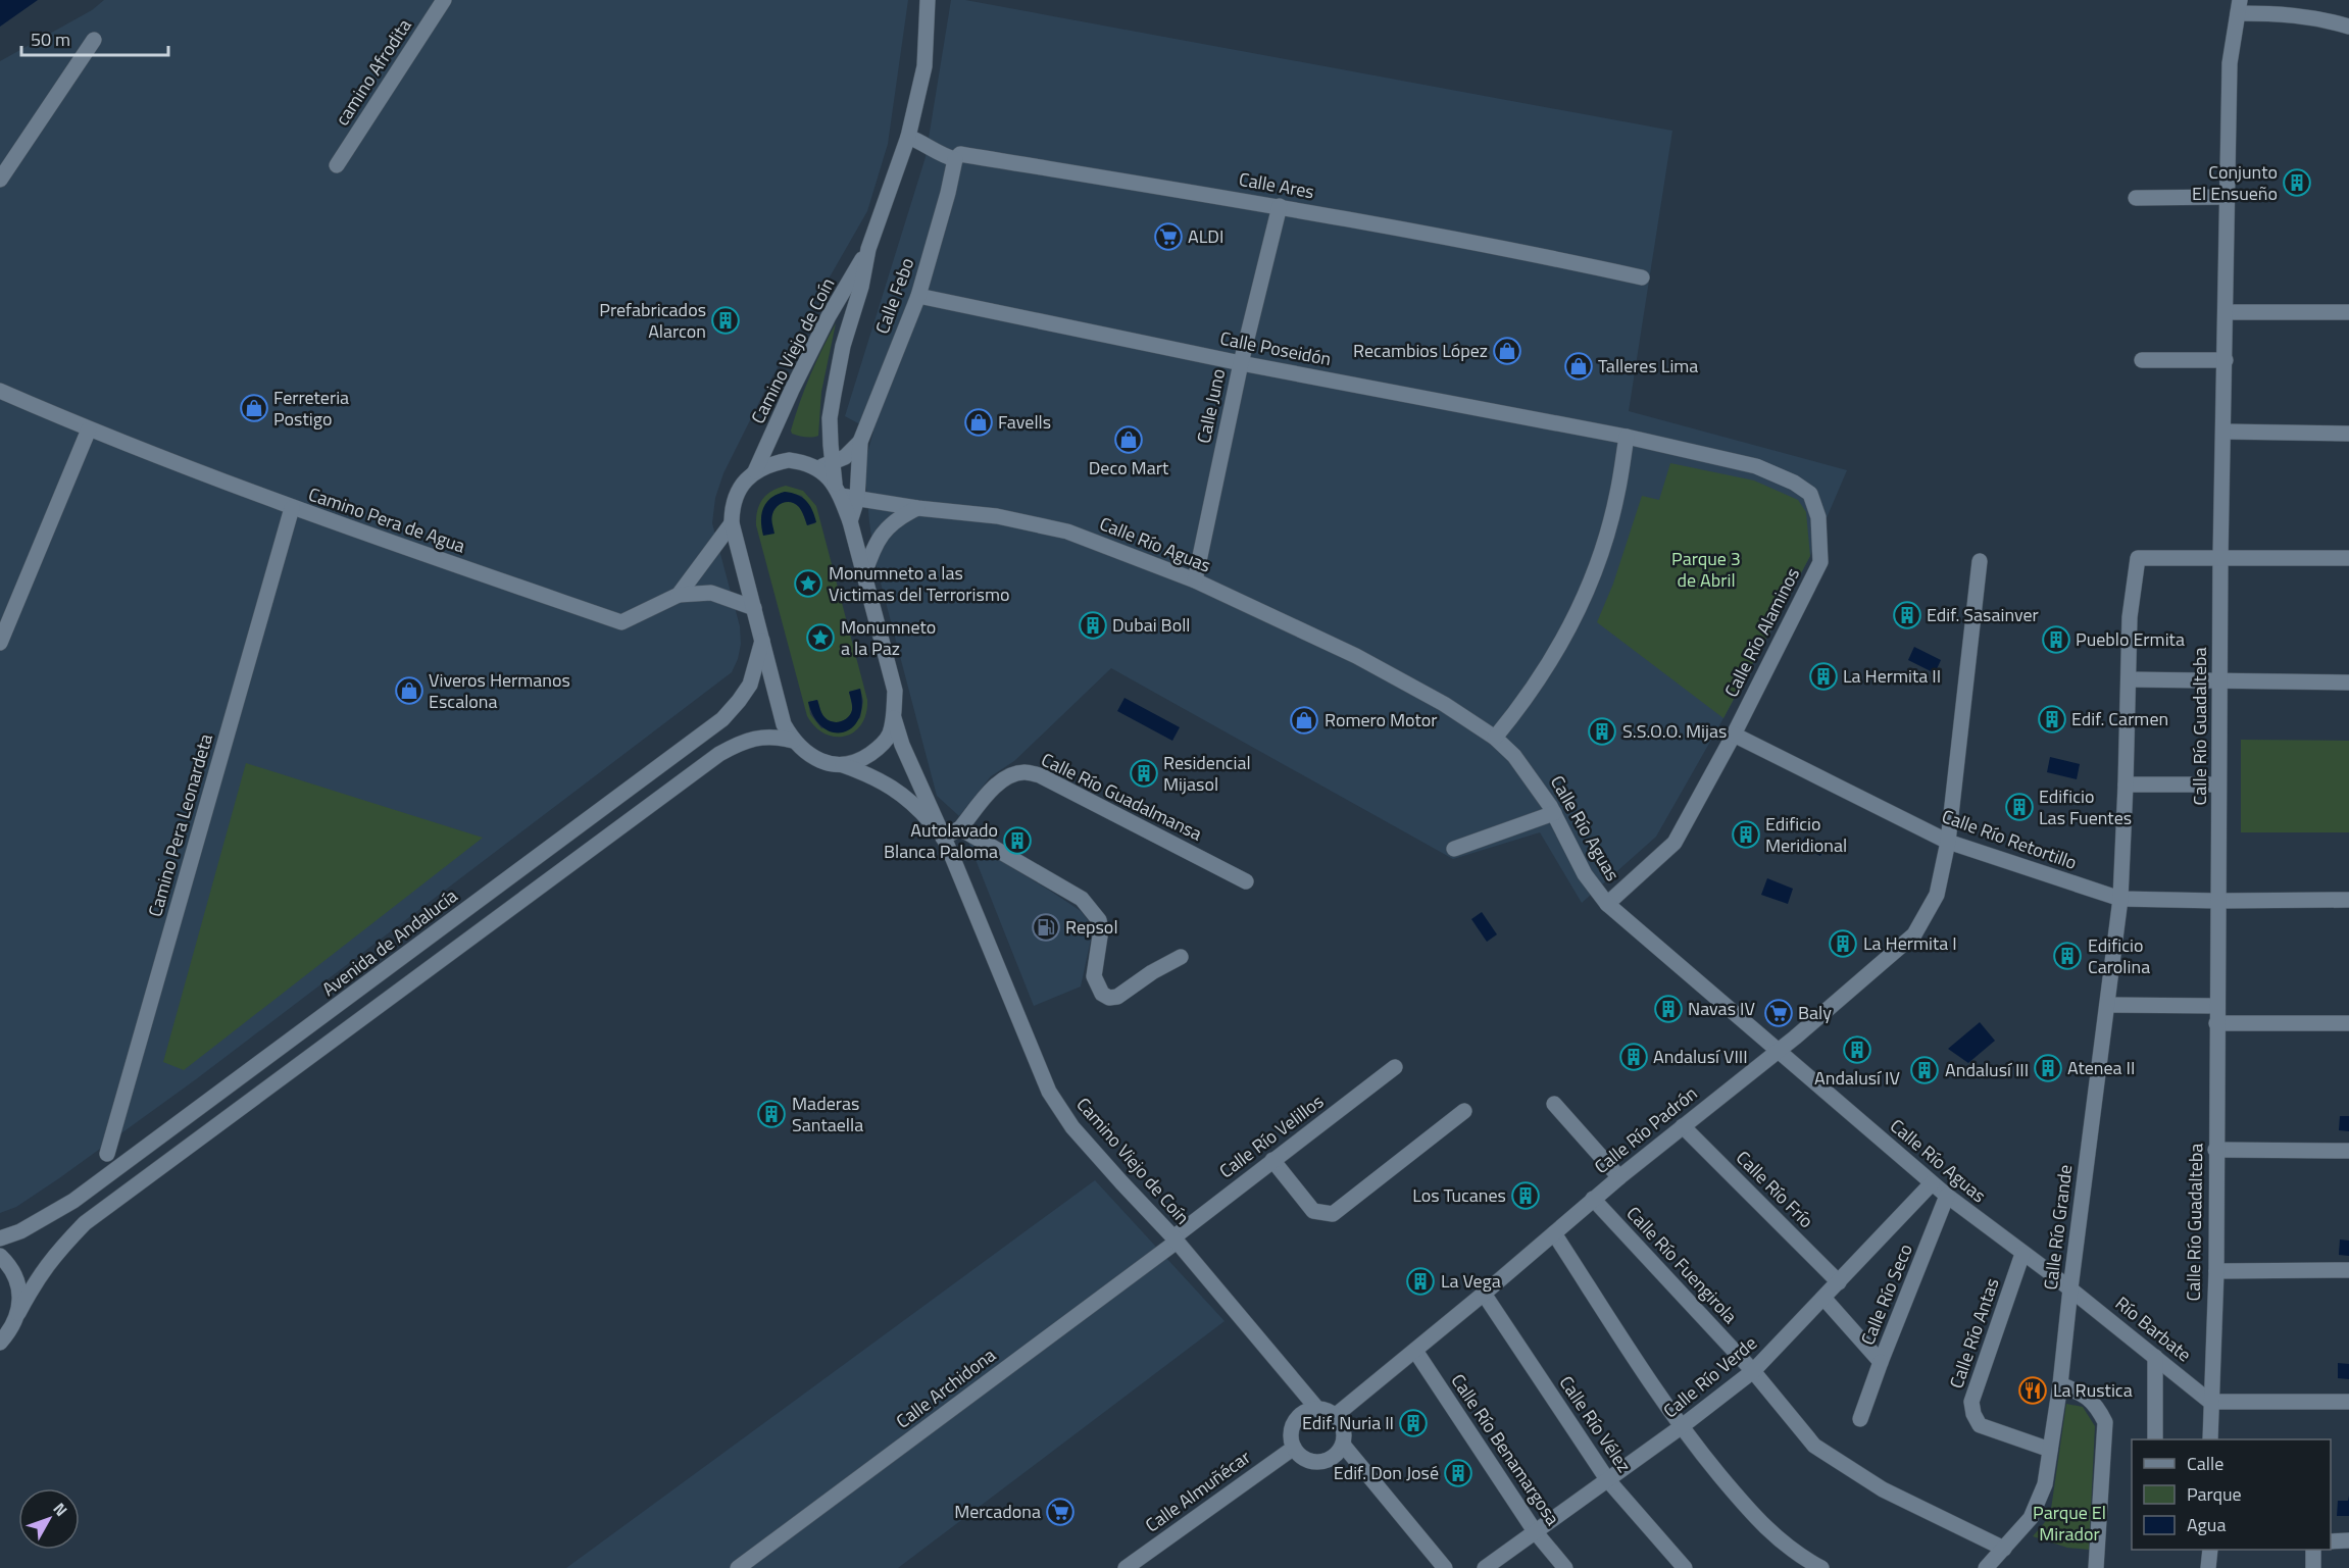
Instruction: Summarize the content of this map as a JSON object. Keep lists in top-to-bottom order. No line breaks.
{"streets":{"street":["camino Afrodita","Calle Ares","Calle Febo","Calle Poseidón","Camino Viejo de Coín","Calle Juno","Camino Pera de Agua","Calle Río Aguas","Calle Río Alaminos","Calle Río Guadalteba","Calle Río Guadalmansa","Camino Pera Leonardeta","Calle Río Retortillo","Avenida de Andalucía","Calle Río Padrón","Calle Río Velillos","Calle Río Frío","Calle Río Grande","Calle Río Fuengirola","Calle Río Seco","Río Barbate","Calle Río Antas","Calle Río Verde","Calle Archidona","Calle Río Vélez","Calle Río Benamargosa","Calle Almuñécar"]},"crossings":[["Calle Ares","Calle Febo"],["Calle Ares","Camino Viejo de Coín"],["Calle Ares","Calle Juno"],["Calle Febo","Calle Poseidón"],["Calle Febo","Camino Viejo de Coín"],["Calle Febo","Calle Río Aguas"],["Calle Poseidón","Calle Juno"],["Calle Poseidón","Calle Río Alaminos"],["Camino Viejo de Coín","Camino Pera de Agua"],["Camino Viejo de Coín","Calle Río Aguas"],["Camino Viejo de Coín","Calle Río Padrón"],["Camino Viejo de Coín","Calle Río Velillos"],["Camino Viejo de Coín","Calle Archidona"],["Camino Viejo de Coín","Calle Almuñécar"],["Calle Juno","Calle Río Aguas"],["Camino Pera de Agua","Camino Pera Leonardeta"],["Calle Río Aguas","Calle Río Alaminos"],["Calle Río Aguas","Calle Río Padrón"],["Calle Río Aguas","Calle Río Grande"],["Calle Río Aguas","Calle Río Seco"],["Calle Río Aguas","Río Barbate"],["Calle Río Aguas","Calle Río Antas"],["Calle Río Aguas","Calle Río Verde"],["Calle Río Alaminos","Calle Río Retortillo"],["Calle Río Guadalteba","Calle Río Retortillo"],["Calle Río Guadalteba","Calle Río Grande"],["Calle Río Guadalteba","Río Barbate"],["Calle Río Retortillo","Calle Río Padrón"],["Calle Río Retortillo","Calle Río Grande"],["Calle Río Padrón","Calle Río Frío"],["Calle Río Padrón","Calle Río Fuengirola"],["Calle Río Padrón","Calle Río Vélez"],["Calle Río Padrón","Calle Río Benamargosa"],["Calle Río Padrón","Calle Almuñécar"],["Calle Río Velillos","Calle Archidona"],["Calle Río Frío","Calle Río Verde"],["Calle Río Grande","Calle Río Fuengirola"],["Calle Río Grande","Río Barbate"],["Calle Río Grande","Calle Río Antas"],["Calle Río Fuengirola","Calle Río Verde"],["Calle Río Seco","Calle Río Verde"],["Calle Río Verde","Calle Río Vélez"],["Calle Río Verde","Calle Río Benamargosa"]],"parks":["Parque 3 de Abril","Parque El Mirador"],"places":{"building":["Conjunto El Ensueño","Prefabricados Alarcon","Edif. Sasainver","Dubai Boll","Pueblo Ermita","La Hermita II","Edif. Carmen","S.S.O.O. Mijas","Residencial Mijasol","Edificio Las Fuentes","Edificio Meridional","Autolavado Blanca Paloma","La Hermita I","Edificio Carolina","Navas IV","Andalusí IV","Andalusí VIII","Atenea II","Andalusí III","Maderas Santaella","Los Tucanes","La Vega","Edif. Nuria II","Edif. Don José"],"supermarket":["ALDI","Baly","Mercadona"],"shop":["Recambios López","Talleres Lima","Ferreteria Postigo","Favells","Deco Mart","Viveros Hermanos Escalona","Romero Motor"],"place":["Monumneto a las Victimas del Terrorismo","Monumneto a la Paz"],"fuel station":["Repsol"],"restaurant":["La Rustica"]},"legend":["Calle","Parque","Agua"],"scale_bar":"50 m","north":"top right"}
